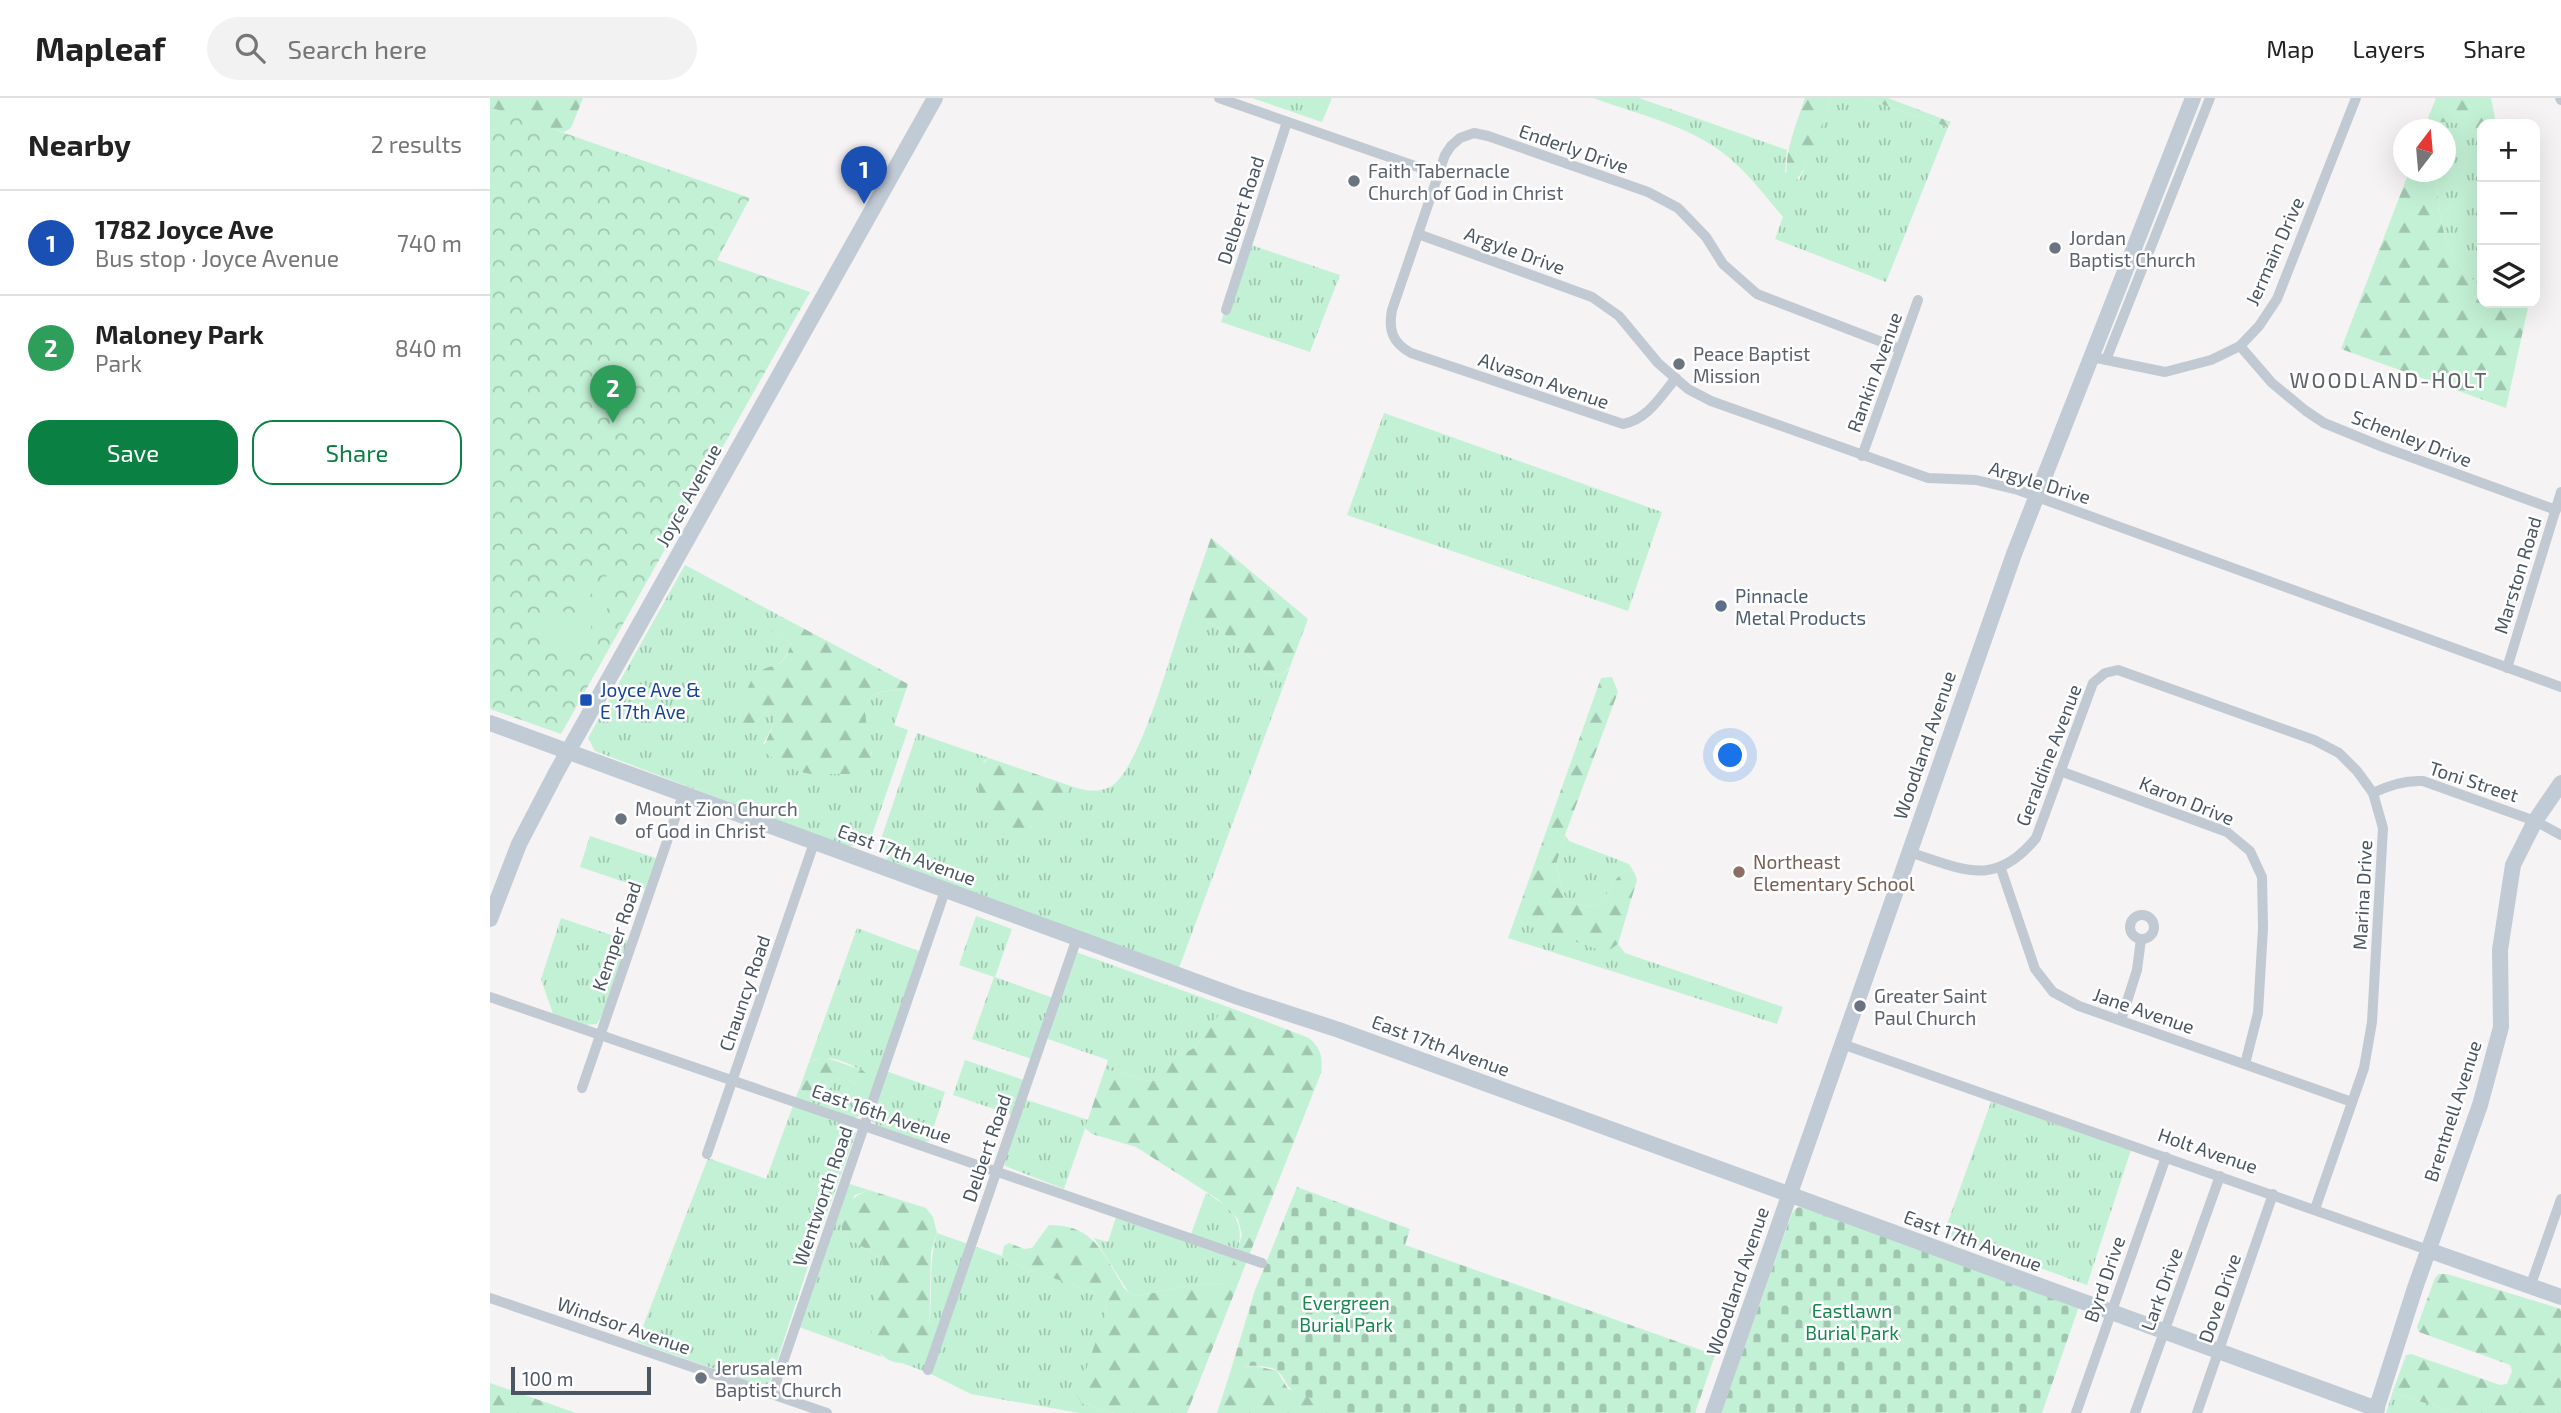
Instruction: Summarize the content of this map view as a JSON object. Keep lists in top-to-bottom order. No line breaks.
{"streets":{"street":["Enderly Drive","Delbert Road","Argyle Drive","Jermain Drive","Rankin Avenue","Alvason Avenue","Schenley Drive","Joyce Avenue","Marston Road","Woodland Avenue","Geraldine Avenue","Toni Street","Karon Drive","East 17th Avenue","Marina Drive","Kemper Road","Chauncy Road","Jane Avenue","Brentnell Avenue","East 16th Avenue","Holt Avenue","Wentworth Road","Byrd Drive","Lark Drive","Dove Drive","Windsor Avenue"]},"crossings":[["Enderly Drive","Rankin Avenue"],["Delbert Road","East 17th Avenue"],["Delbert Road","East 16th Avenue"],["Argyle Drive","Rankin Avenue"],["Argyle Drive","Alvason Avenue"],["Argyle Drive","Marston Road"],["Argyle Drive","Woodland Avenue"],["Jermain Drive","Schenley Drive"],["Jermain Drive","Woodland Avenue"],["Schenley Drive","Marston Road"],["Joyce Avenue","East 17th Avenue"],["Woodland Avenue","East 17th Avenue"],["Woodland Avenue","Holt Avenue"],["Geraldine Avenue","Karon Drive"],["Geraldine Avenue","Marina Drive"],["Geraldine Avenue","Jane Avenue"],["Toni Street","Marina Drive"],["Toni Street","Brentnell Avenue"],["Karon Drive","Jane Avenue"],["East 17th Avenue","Kemper Road"],["East 17th Avenue","Chauncy Road"],["East 17th Avenue","Brentnell Avenue"],["East 17th Avenue","Wentworth Road"],["East 17th Avenue","Byrd Drive"],["East 17th Avenue","Lark Drive"],["East 17th Avenue","Dove Drive"],["Marina Drive","Jane Avenue"],["Marina Drive","Holt Avenue"],["Kemper Road","East 16th Avenue"],["Chauncy Road","East 16th Avenue"],["Brentnell Avenue","Holt Avenue"],["East 16th Avenue","Wentworth Road"],["Holt Avenue","Byrd Drive"],["Holt Avenue","Lark Drive"],["Holt Avenue","Dove Drive"],["Wentworth Road","Windsor Avenue"]],"districts":["WOODLAND-HOLT"],"parks":["Evergreen Burial Park","Eastlawn Burial Park"],"places":{"other":["Faith Tabernacle Church of God in Christ","Jordan Baptist Church","Peace Baptist Mission","Pinnacle Metal Products","Mount Zion Church of God in Christ","Northeast Elementary School","Greater Saint Paul Church","Jerusalem Baptist Church"],"transit":["Joyce Ave & E 17th Ave"]},"scale_bar":"100 m","north":"top","page":{"header":"Mapleaf","search":"Search here","nav":["Map","Layers","Share"],"heading":["Nearby","2 results"],"map_buttons":["+","−"],"pins":["1","2"],"list":[{"mark":"1","name":"1782 Joyce Ave","note":"Bus stop · Joyce Avenue","value":"740 m"},{"mark":"2","name":"Maloney Park","note":"Park","value":"840 m"}],"buttons":["Save","Share"],"scale":"100 m"}}
